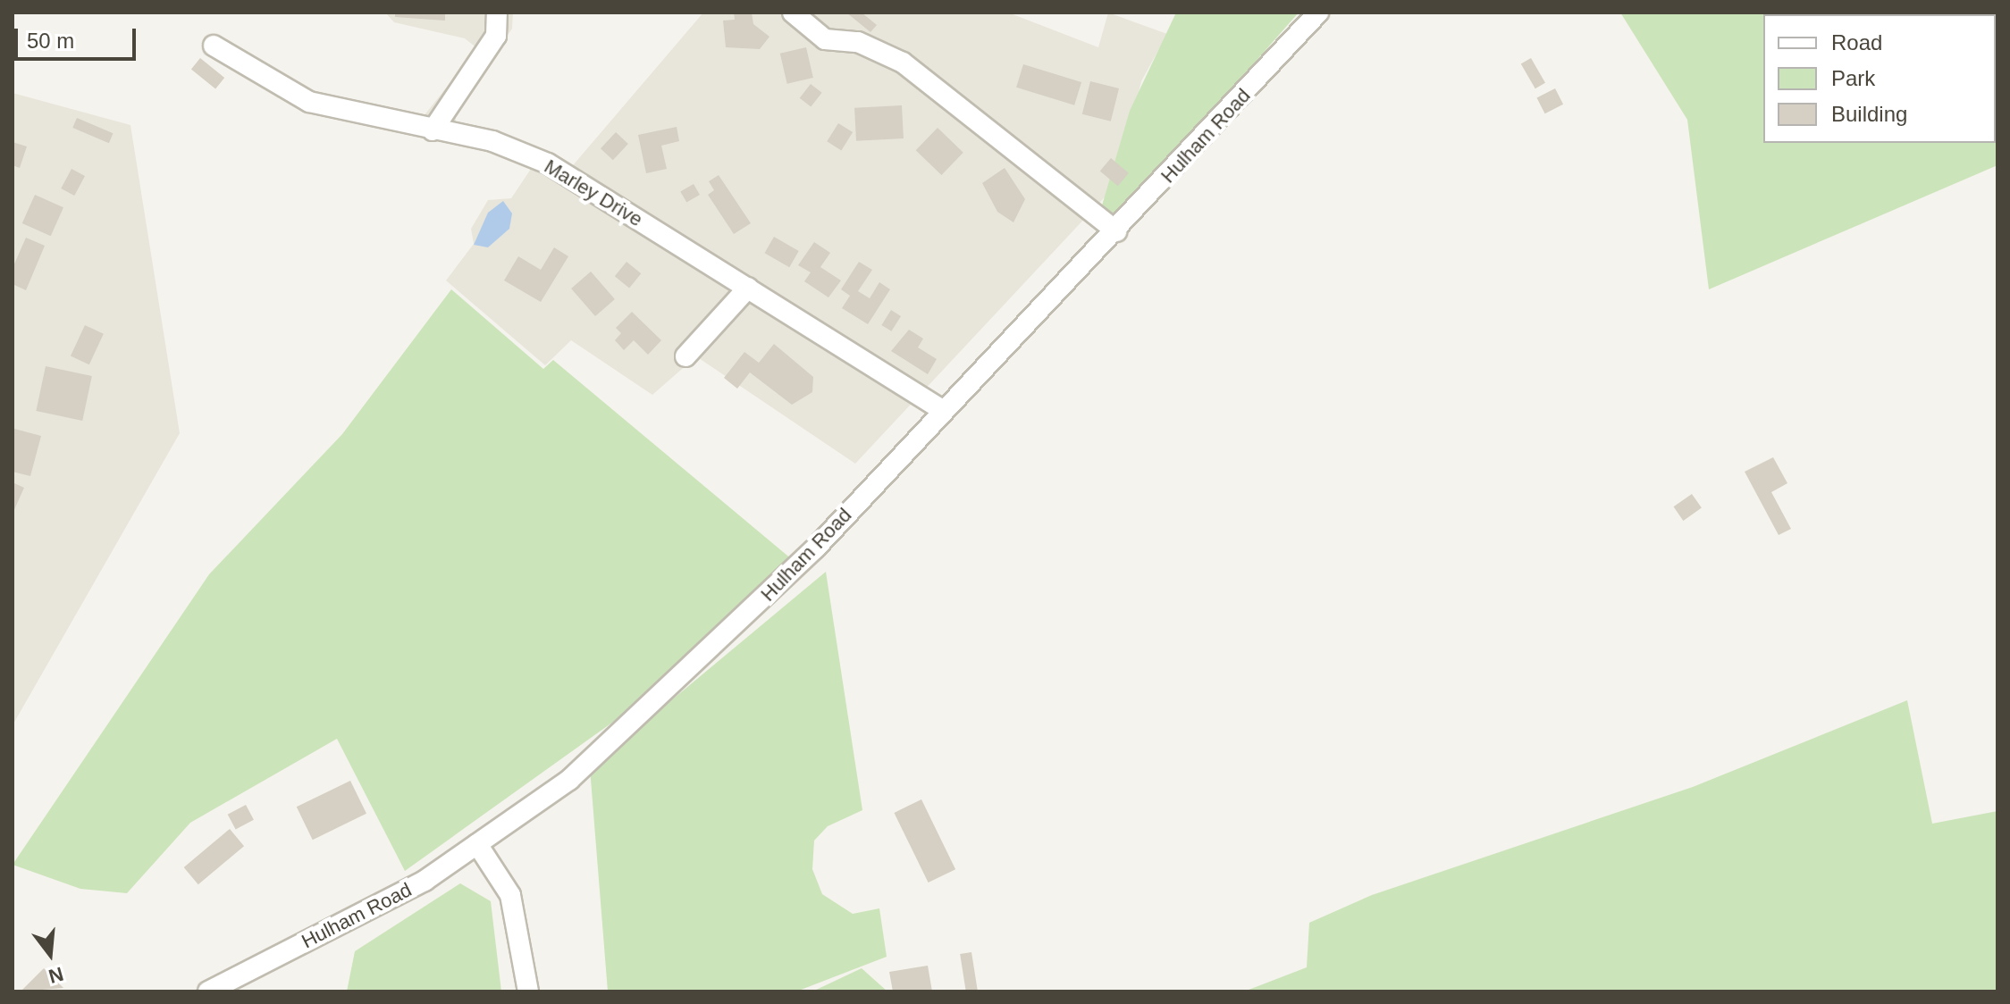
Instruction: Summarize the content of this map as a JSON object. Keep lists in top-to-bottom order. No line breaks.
{"streets":{"street":["Hulham Road","Marley Drive"]},"crossings":[["Hulham Road","Marley Drive"]],"legend":["Road","Park","Building"],"scale_bar":"50 m","north":"bottom"}
